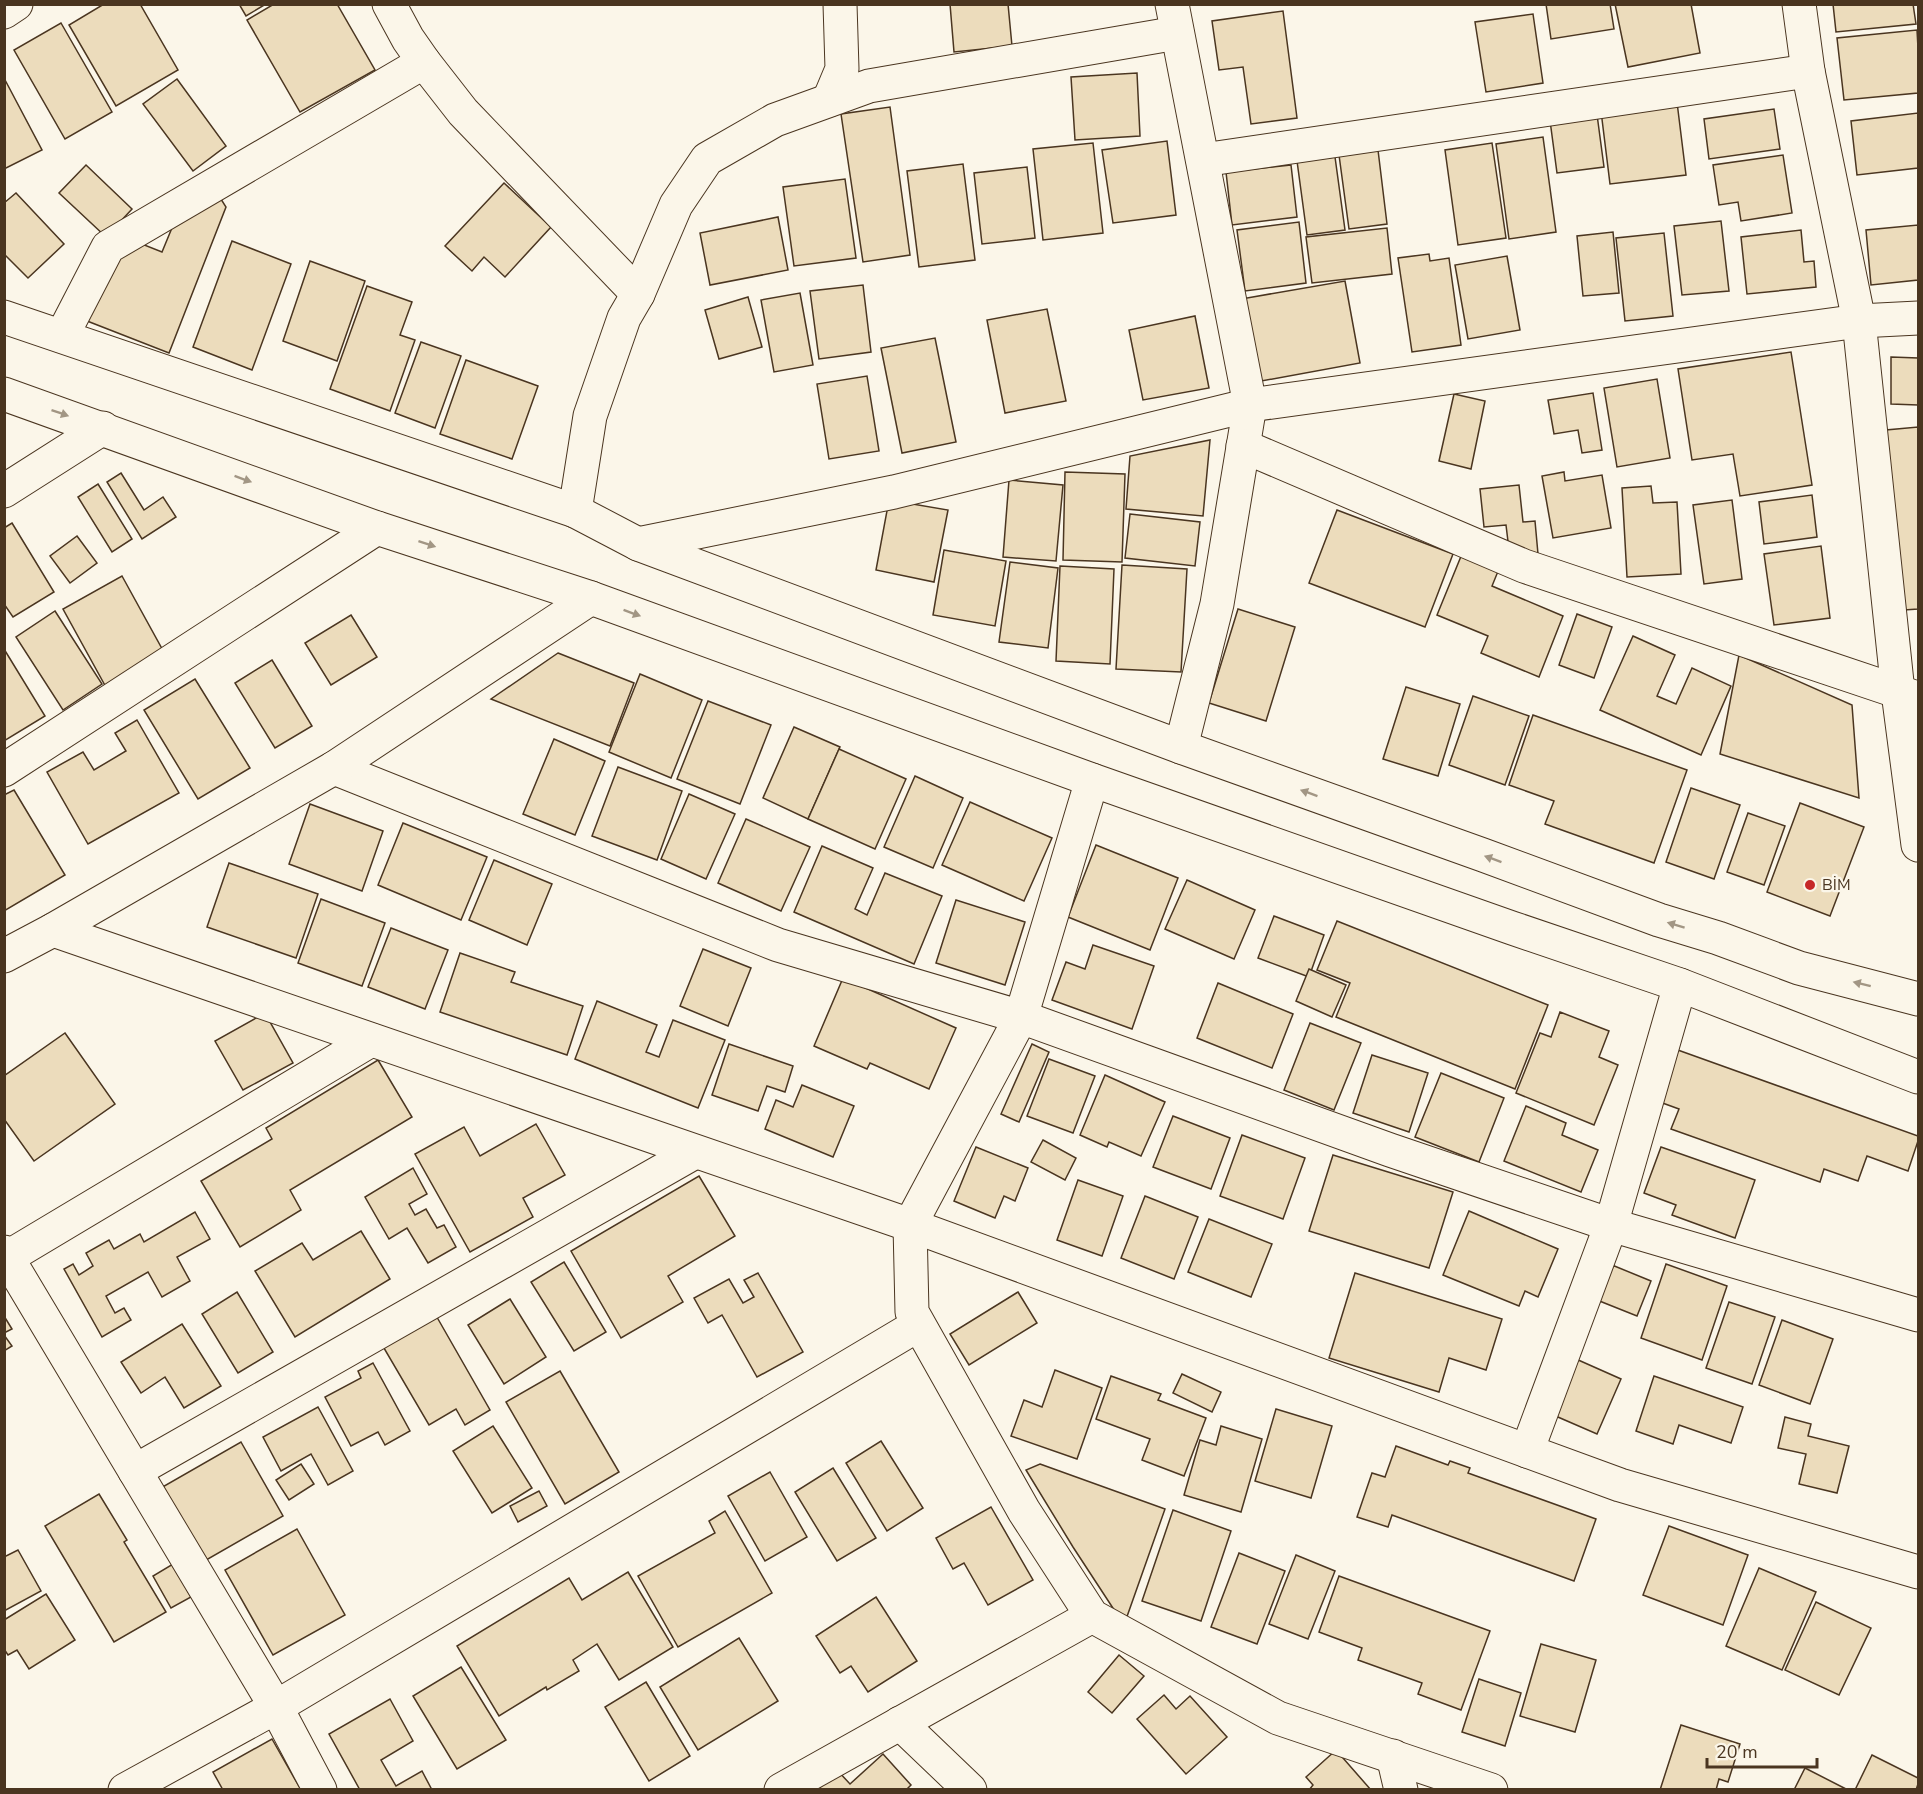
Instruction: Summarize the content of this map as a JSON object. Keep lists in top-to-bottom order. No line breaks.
{"places":["BİM"],"scale_bar":"20 m"}
